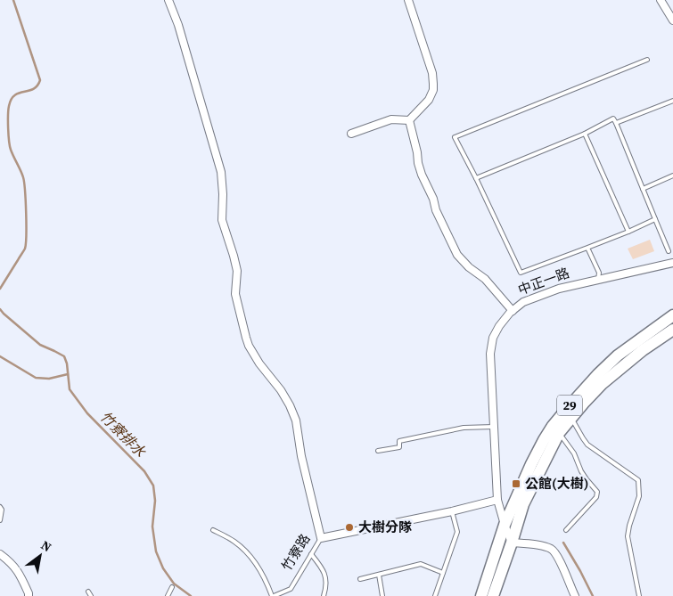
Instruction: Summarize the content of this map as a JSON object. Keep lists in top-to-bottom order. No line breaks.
{"streets":{"main road":["29"],"street":["中正一路","竹寮路"]},"crossings":[["中正一路","竹寮路"]],"water":["竹寮排水"],"places":{"transit":["公館(大樹)"],"other":["大樹分隊"]},"north":"top right"}
